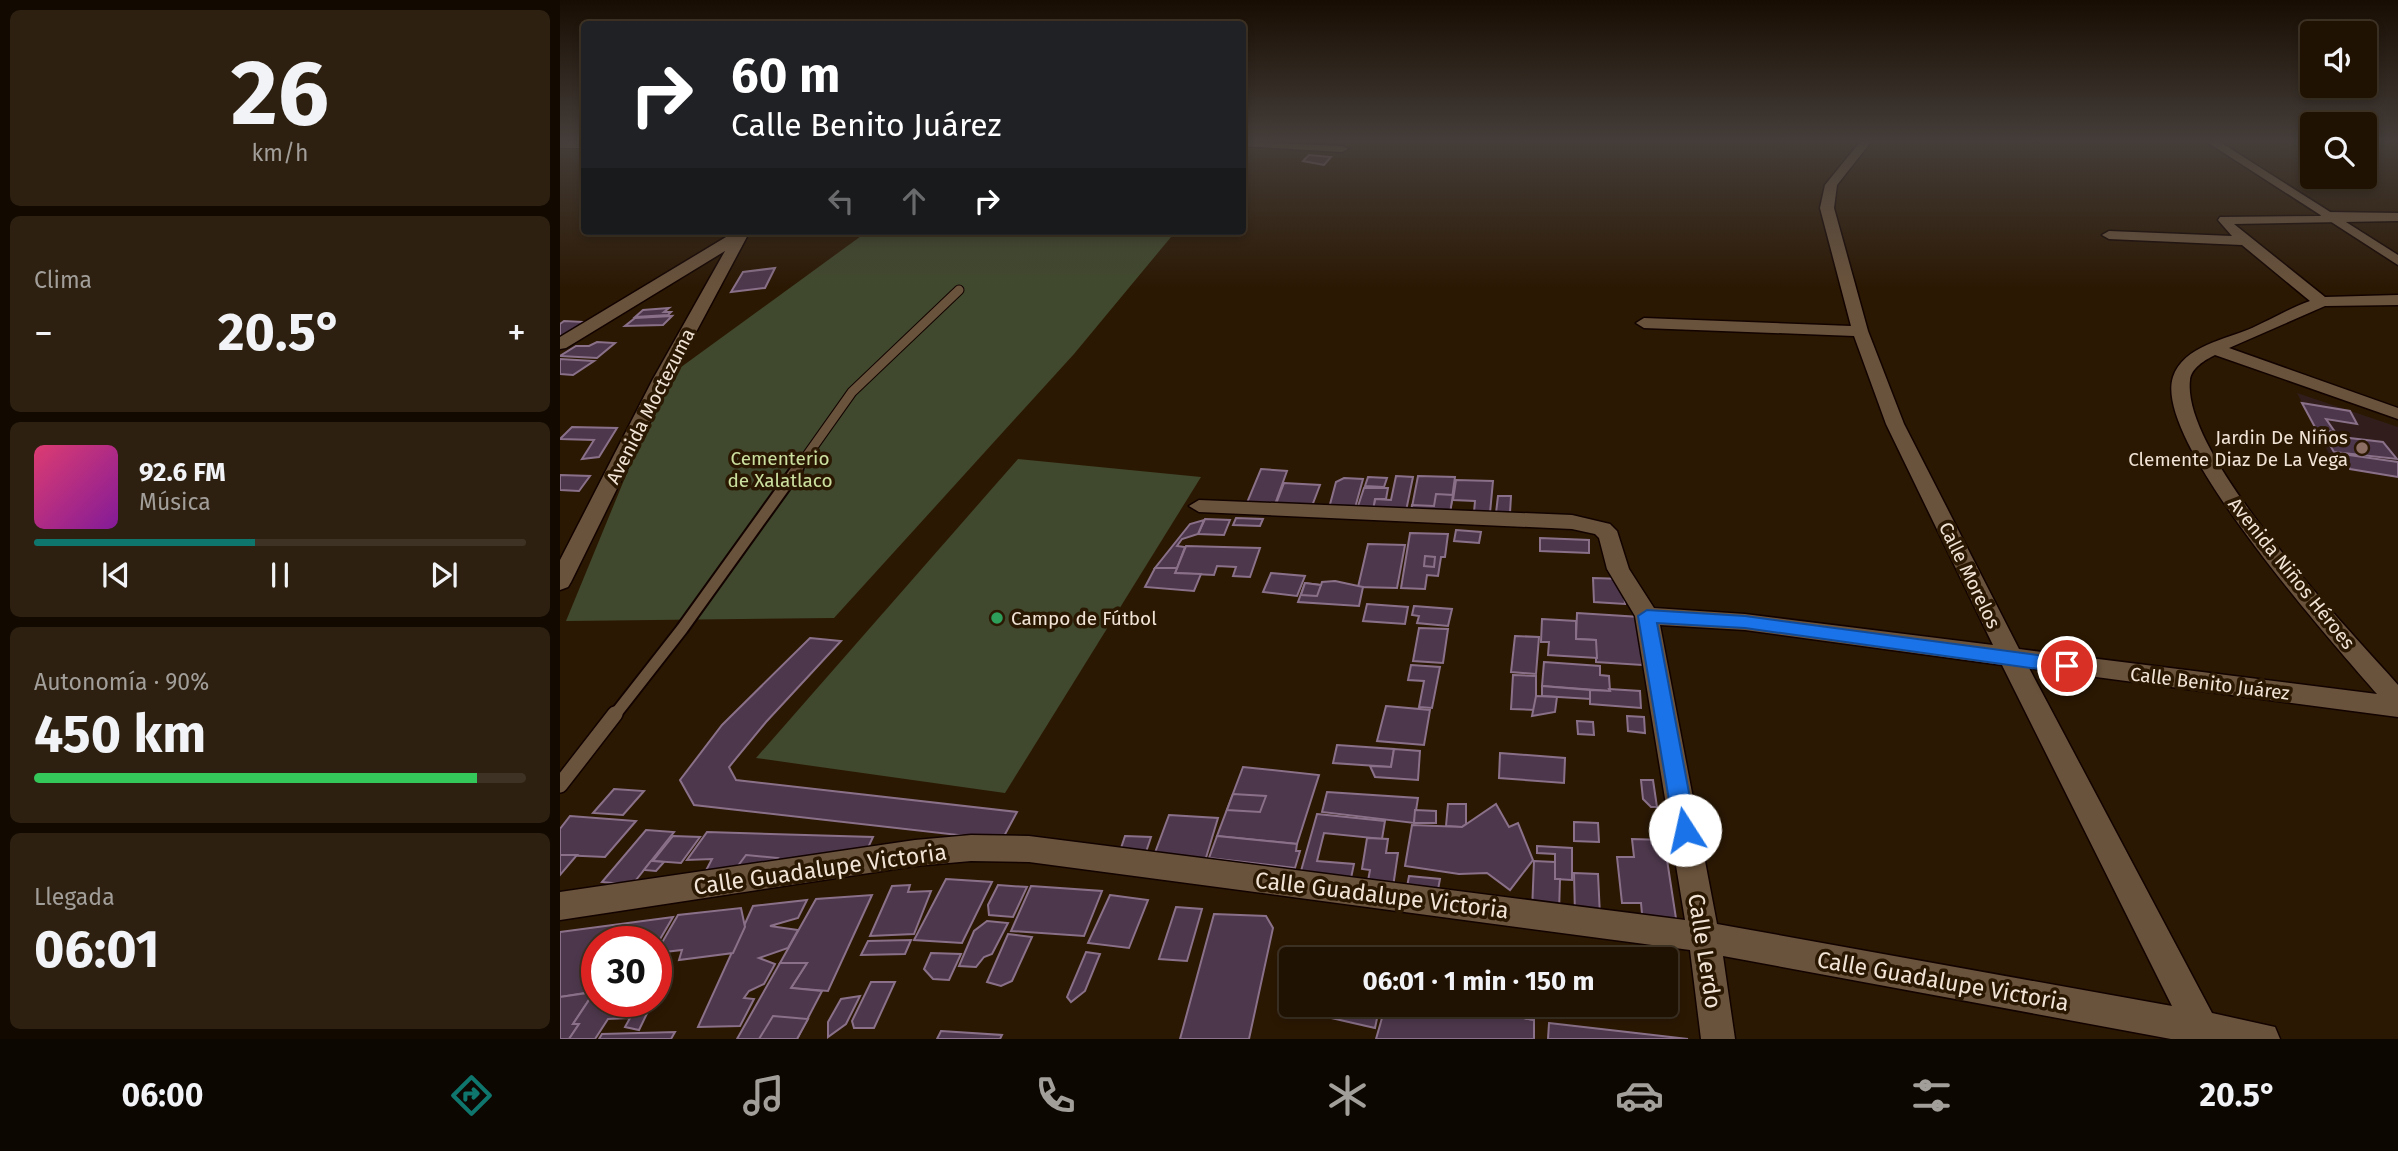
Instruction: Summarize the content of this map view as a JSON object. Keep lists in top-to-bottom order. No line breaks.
{"streets":{"street":["Avenida Moctezuma","Avenida Niños Héroes","Calle Morelos","Calle Benito Juárez","Calle Guadalupe Victoria","Calle Lerdo"]},"crossings":[["Avenida Niños Héroes","Calle Benito Juárez"],["Calle Morelos","Calle Benito Juárez"],["Calle Morelos","Calle Guadalupe Victoria"],["Calle Benito Juárez","Calle Lerdo"],["Calle Guadalupe Victoria","Calle Lerdo"]],"parks":["Cementerio de Xalatlaco"],"places":["Jardin De Niños Clemente Diaz De La Vega","Campo de Fútbol"],"page":{"tile":[["26","km/h"],"Clima",["Autonomía · 90%","450 km"],["Llegada","06:01"]],"turn":["60 m","Calle Benito Juárez"],"heat":["−","20.5°","+"],"song":["92.6 FM","Música"],"limit":"30","trip":"06:01 · 1 min · 150 m","tabs":["06:00","20.5°"]}}
